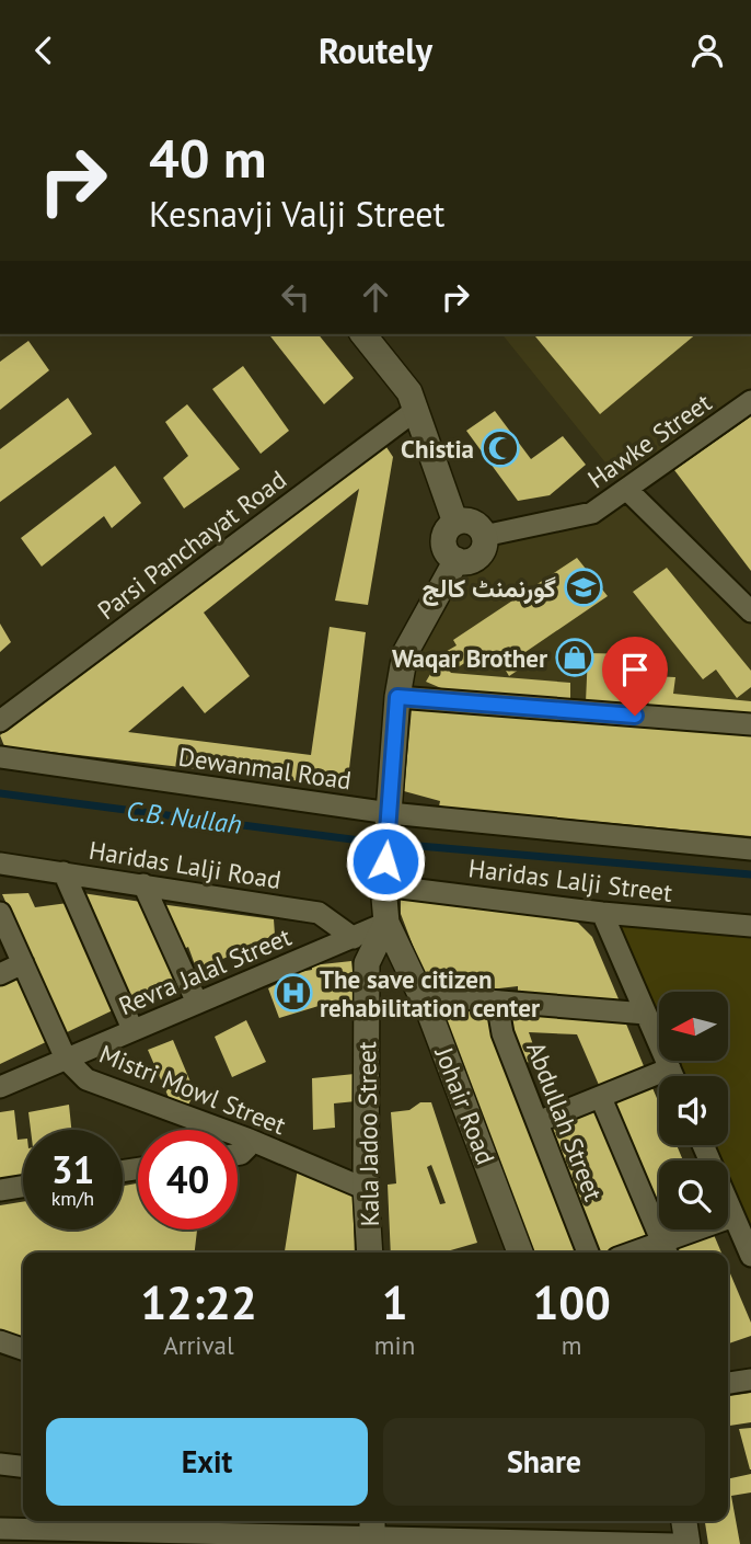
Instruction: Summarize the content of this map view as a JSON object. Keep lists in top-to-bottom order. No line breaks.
{"streets":{"street":["Hawke Street","Parsi Panchayat Road","Dewanmal Road","Haridas Lalji Road","Haridas Lalji Street","Revra Jalal Street","Mistri Mowl Street","Johair Road","Abdullah Street","Kala Jadoo Street"]},"crossings":[["Hawke Street","Johair Road"],["Dewanmal Road","Johair Road"],["Haridas Lalji Road","Revra Jalal Street"],["Haridas Lalji Street","Johair Road"],["Revra Jalal Street","Mistri Mowl Street"],["Revra Jalal Street","Johair Road"],["Revra Jalal Street","Kala Jadoo Street"],["Mistri Mowl Street","Kala Jadoo Street"],["Johair Road","Kala Jadoo Street"]],"water":["C.B. Nullah"],"places":{"mosque":["Chistia"],"school or university":["گورنمنٹ کالج"],"shop":["Waqar Brother"],"hospital":["The save citizen rehabilitation center"]},"north":"left","page":{"header":"Routely","turn":["40 m","Kesnavji Valji Street"],"speed":"31 km/h","limit":"40","eta":["12:22","Arrival","1","min","100","m"],"buttons":["Exit","Share"]}}
